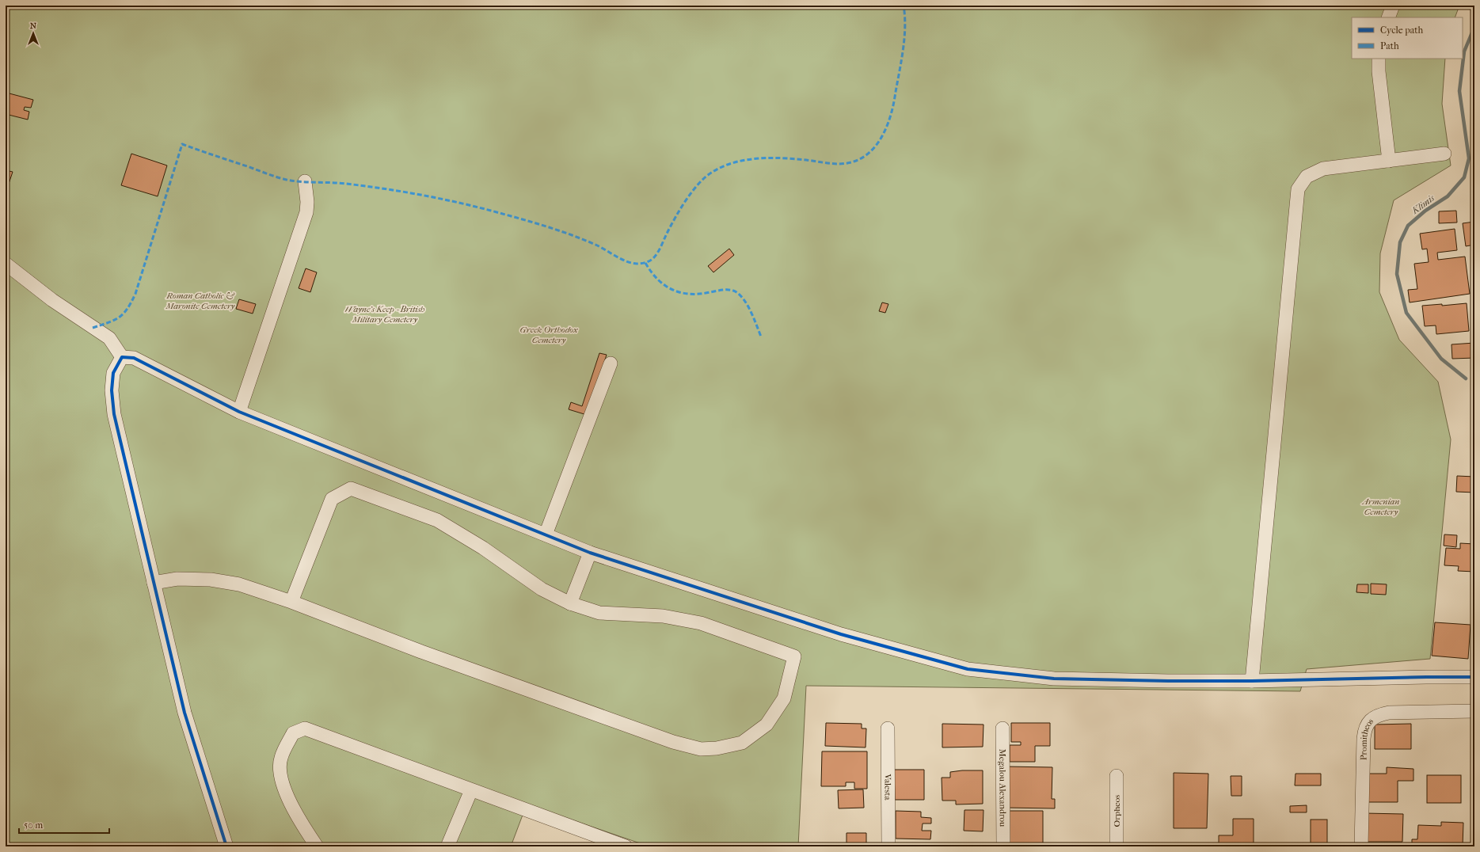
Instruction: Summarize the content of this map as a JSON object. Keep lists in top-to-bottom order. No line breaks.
{"streets":{"street":["Promitheos","Valesta","Megalou Alexandrou","Orpheos"]},"water":["Klimis"],"parks":["Roman Catholic & Maronite Cemetery","Wayne's Keep - British Military Cemetery","Greek Orthodox Cemetery","Armenian Cemetery"],"legend":["Cycle path","Path"],"scale_bar":"50 m","north":"top"}
